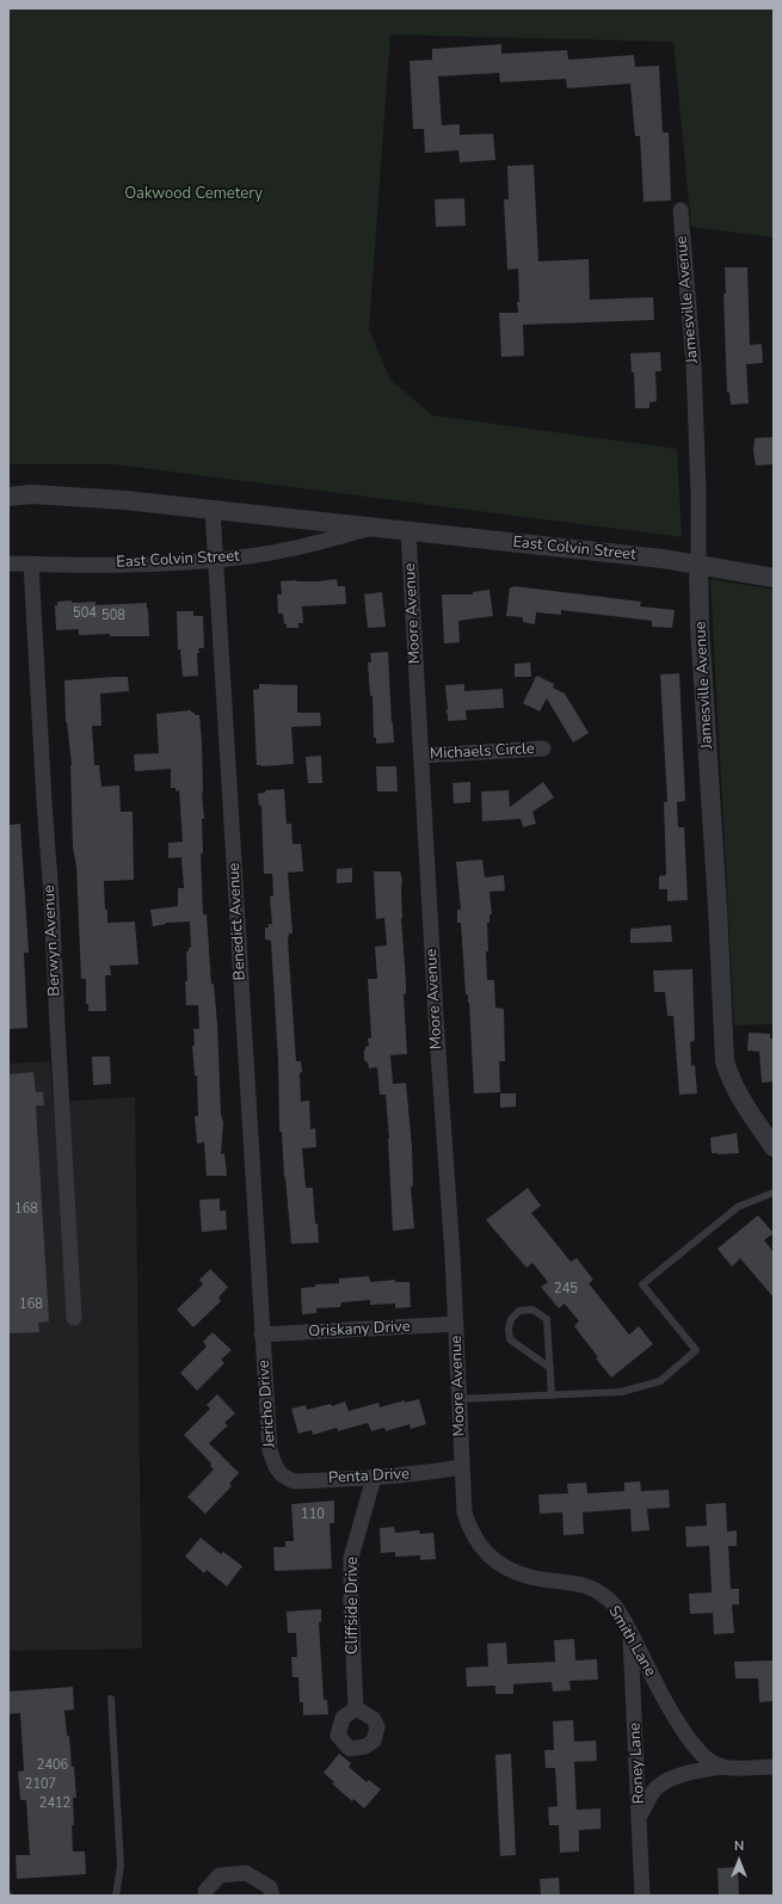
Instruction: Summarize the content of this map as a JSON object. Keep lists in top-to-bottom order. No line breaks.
{"streets":{"street":["Jamesville Avenue","East Colvin Street","Moore Avenue","Michaels Circle","Benedict Avenue","Berwyn Avenue","Oriskany Drive","Jericho Drive","Penta Drive","Cliffside Drive","Smith Lane","Roney Lane"]},"crossings":[["Jamesville Avenue","East Colvin Street"],["East Colvin Street","Moore Avenue"],["East Colvin Street","Benedict Avenue"],["East Colvin Street","Berwyn Avenue"],["Moore Avenue","Michaels Circle"],["Moore Avenue","Oriskany Drive"],["Moore Avenue","Penta Drive"],["Moore Avenue","Smith Lane"],["Benedict Avenue","Oriskany Drive"],["Benedict Avenue","Jericho Drive"],["Oriskany Drive","Jericho Drive"],["Jericho Drive","Penta Drive"],["Penta Drive","Cliffside Drive"],["Penta Drive","Smith Lane"],["Smith Lane","Roney Lane"]],"parks":["Oakwood Cemetery"],"house_numbers":["504","508","168","245","168","110","2406","2107","2412"],"north":"top"}
